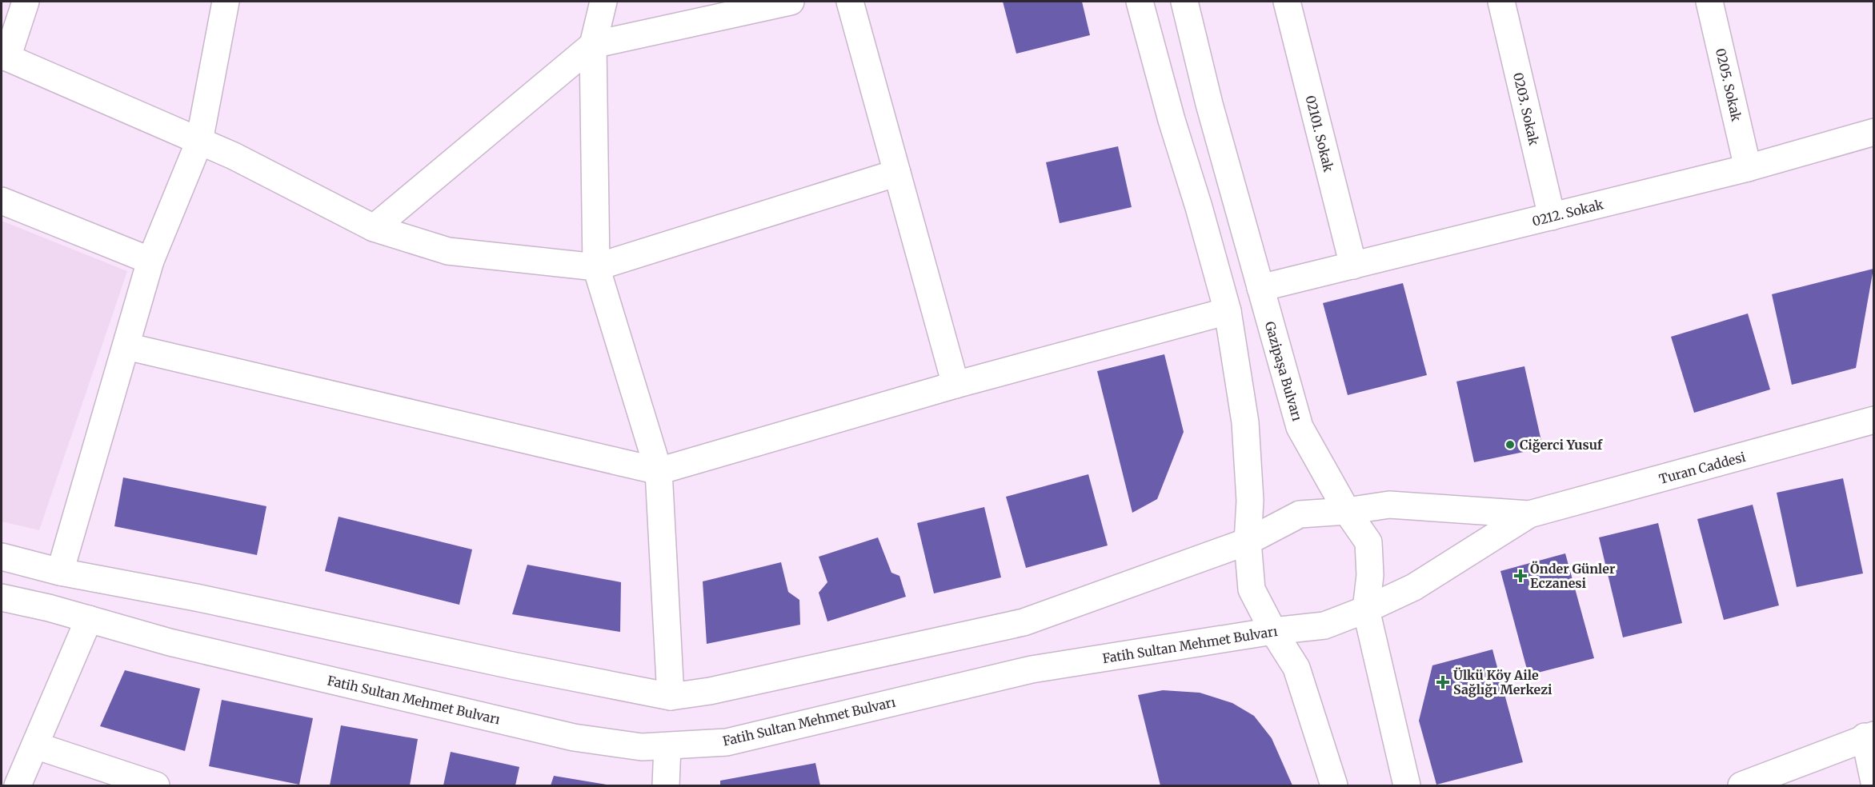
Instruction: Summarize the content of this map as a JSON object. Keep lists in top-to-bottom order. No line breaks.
{"streets":{"street":["0205. Sokak","0203. Sokak","02101. Sokak","0212. Sokak","Gazipaşa Bulvarı","Turan Caddesi","Fatih Sultan Mehmet Bulvarı"]},"crossings":[["0205. Sokak","0212. Sokak"],["0203. Sokak","0212. Sokak"],["02101. Sokak","0212. Sokak"],["0212. Sokak","Gazipaşa Bulvarı"],["Gazipaşa Bulvarı","Fatih Sultan Mehmet Bulvarı"],["Turan Caddesi","Fatih Sultan Mehmet Bulvarı"]],"places":{"other":["Ciğerci Yusuf"],"health":["Önder Günler Eczanesi","Ülkü Köy Aile Sağlığı Merkezi"]}}
